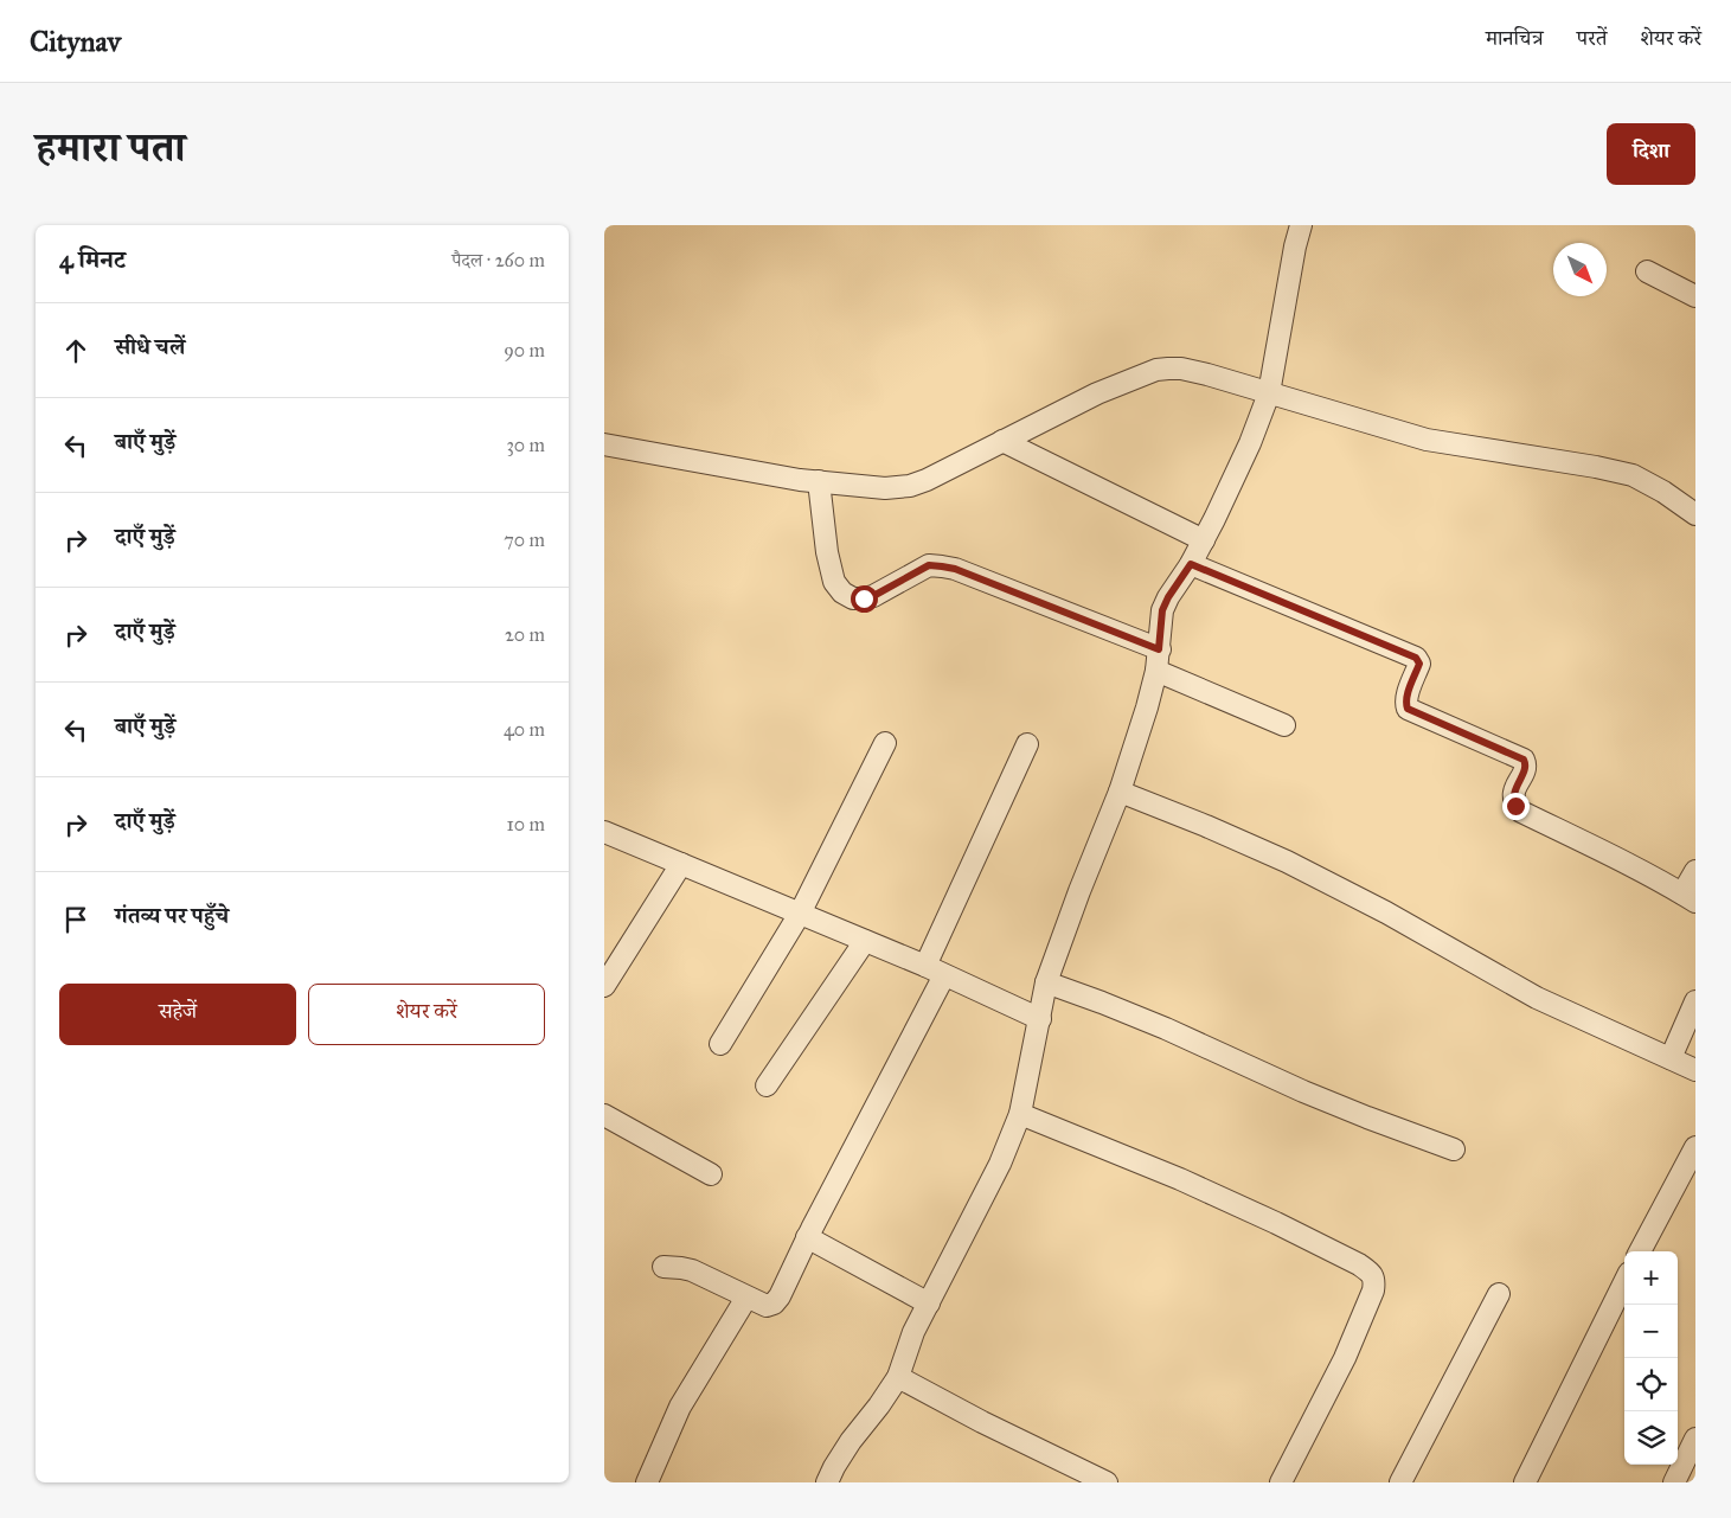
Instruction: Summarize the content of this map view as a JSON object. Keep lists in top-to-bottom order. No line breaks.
{"north":"bottom right","page":{"header":"Citynav","nav":["मानचित्र","परतें","शेयर करें"],"title":"हमारा पता","buttons":["दिशा",["सहेजें","शेयर करें"]],"heading":["4 मिनट","पैदल · 260 m"],"list":[["सीधे चलें","90 m"],["बाएँ मुड़ें","30 m"],["दाएँ मुड़ें","70 m"],["दाएँ मुड़ें","20 m"],["बाएँ मुड़ें","40 m"],["दाएँ मुड़ें","10 m"],"गंतव्य पर पहुँचे"],"map_buttons":["+","−"]}}
